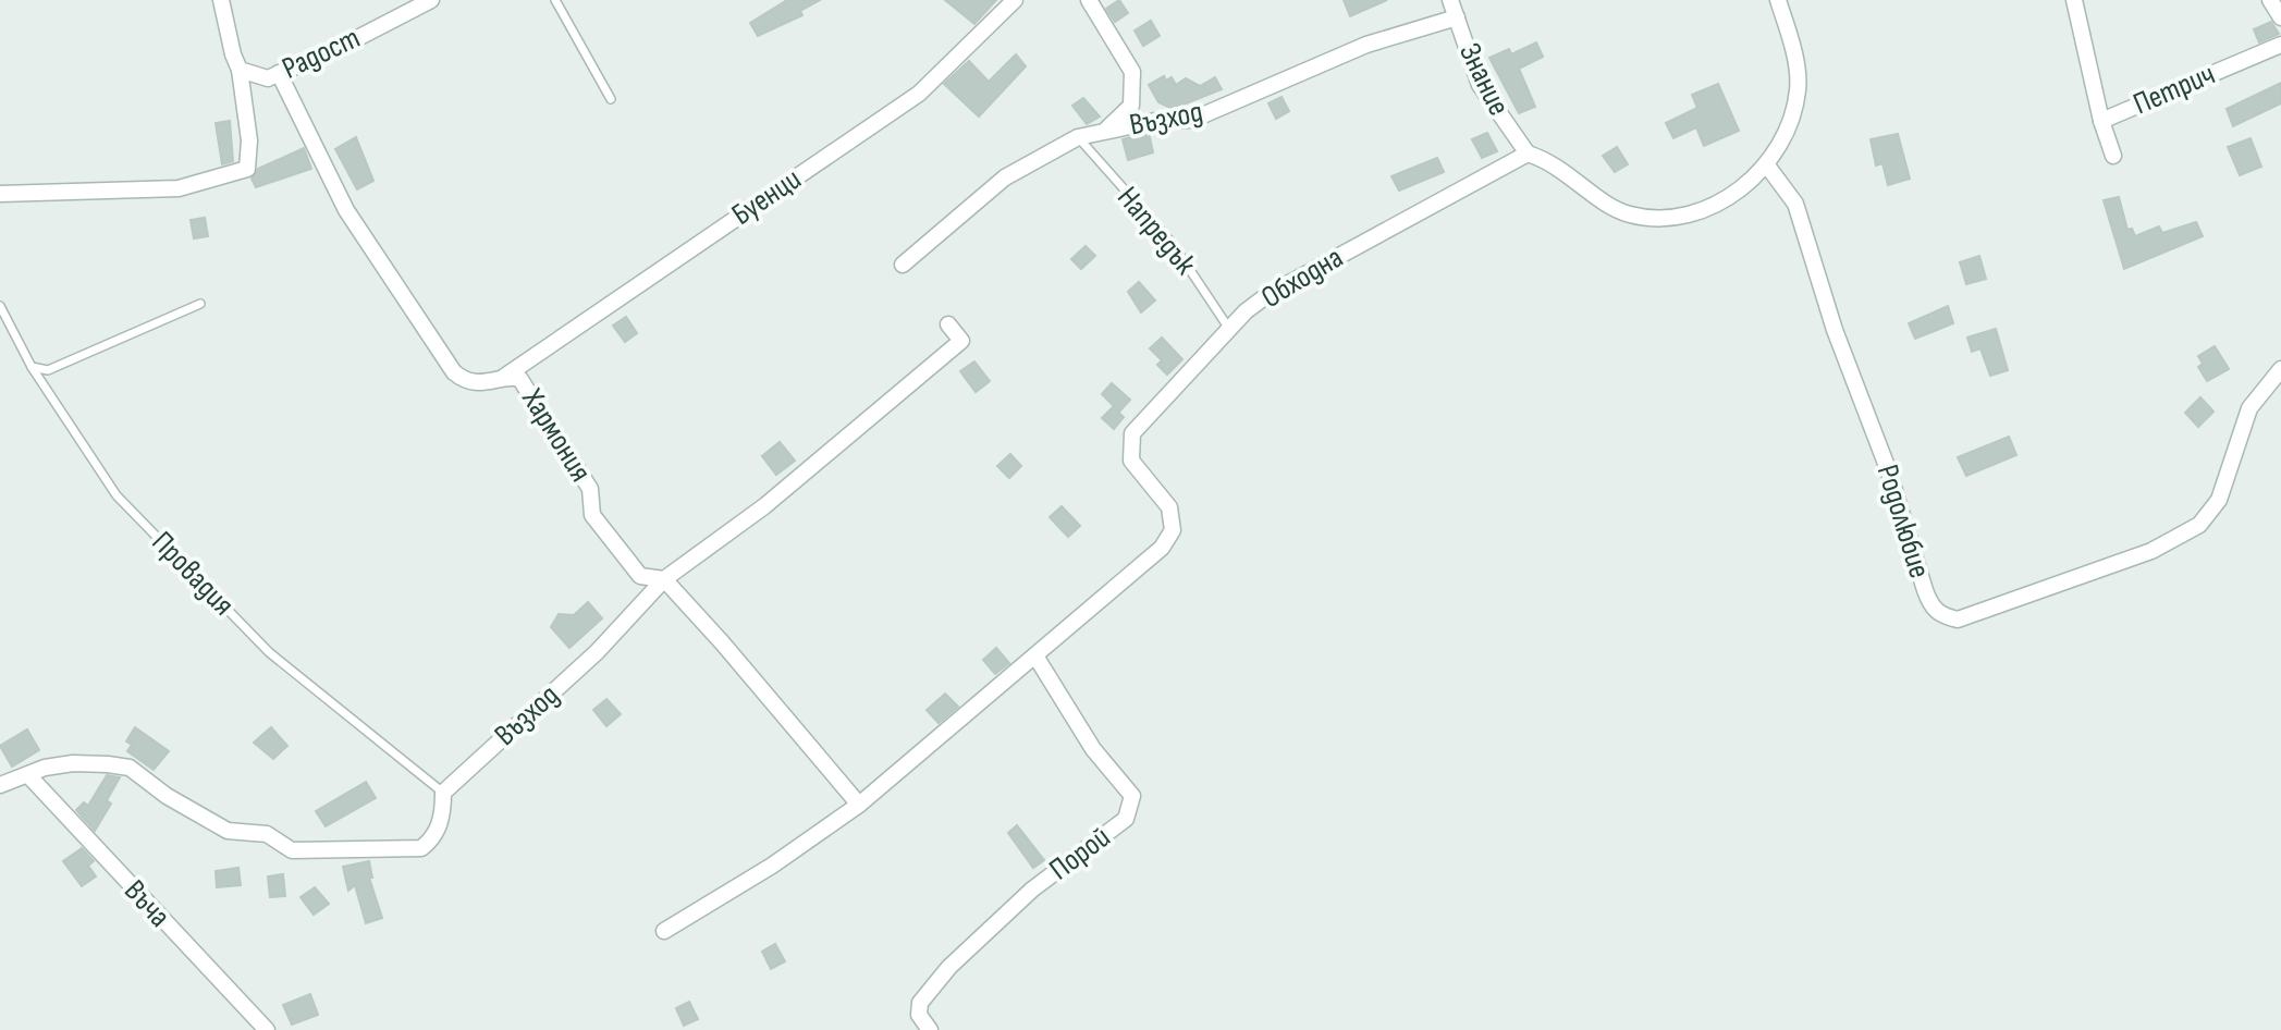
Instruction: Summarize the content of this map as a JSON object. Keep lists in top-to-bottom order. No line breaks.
{"streets":{"street":["Радост","Знание","Петрич","Възход","Буенци","Обходна","Хармония","Родолюбие","Порой","Въча"],"lane":["Напредък","Провадия"]},"crossings":[["Радост","Хармония"],["Знание","Възход"],["Знание","Обходна"],["Възход","Напредък"],["Възход","Хармония"],["Възход","Провадия"],["Буенци","Хармония"],["Напредък","Обходна"],["Обходна","Порой"]]}
